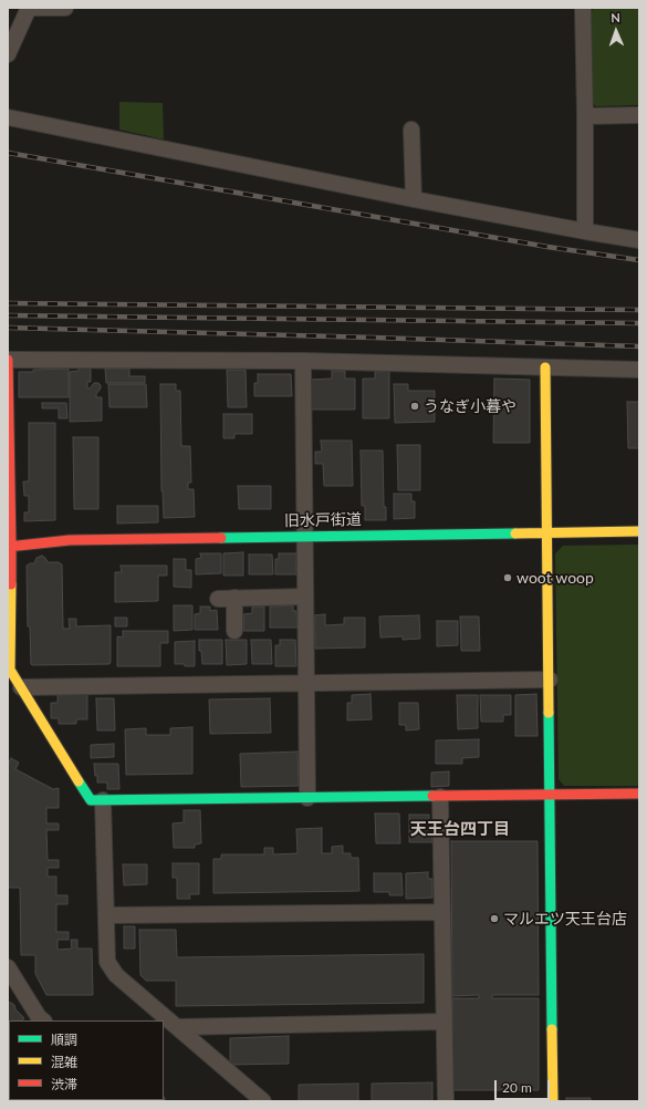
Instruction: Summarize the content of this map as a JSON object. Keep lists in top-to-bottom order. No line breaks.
{"streets":{"street":["旧水戸街道"]},"districts":["天王台四丁目"],"places":["うなぎ小暮や","woot woop","マルエツ天王台店"],"legend":["順調","混雑","渋滞"],"scale_bar":"20 m","north":"top"}
